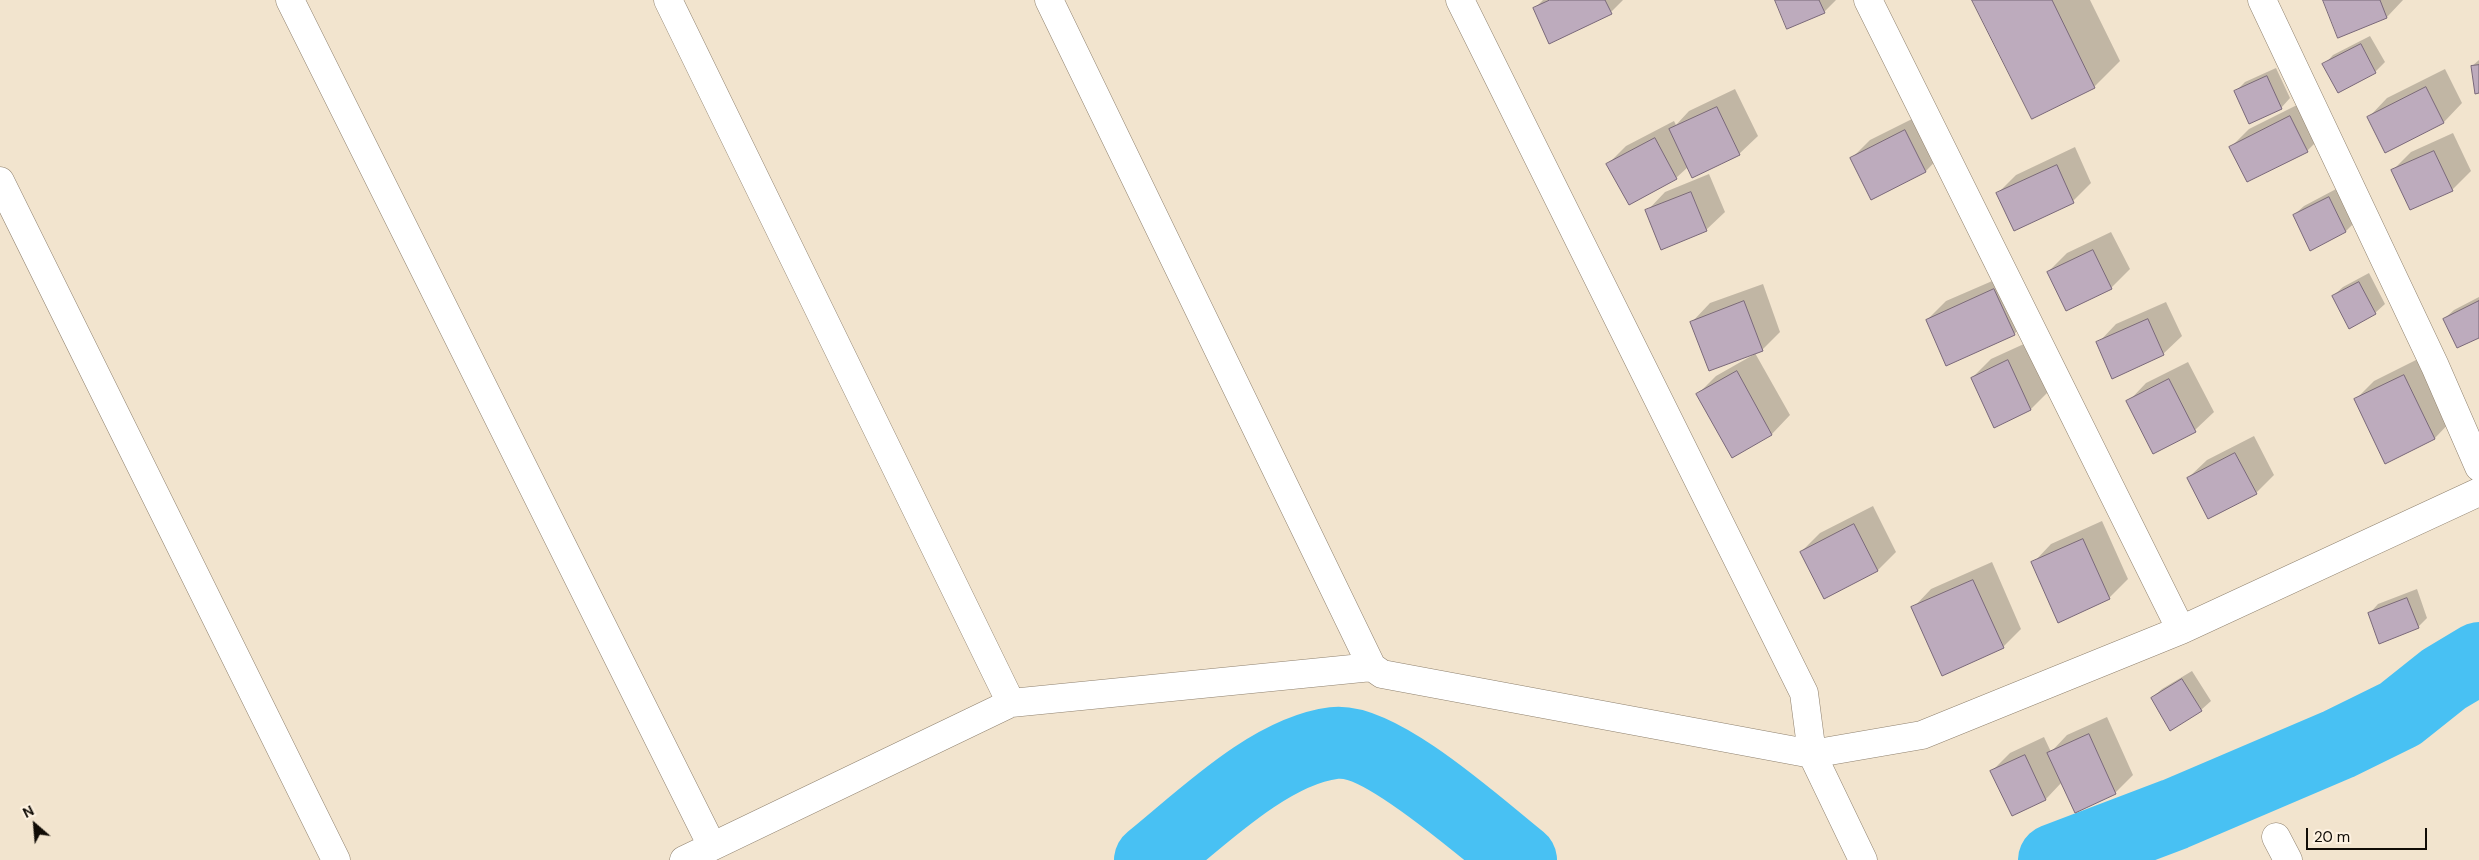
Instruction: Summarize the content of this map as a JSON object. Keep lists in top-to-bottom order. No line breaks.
{"scale_bar":"20 m","north":"top left"}
